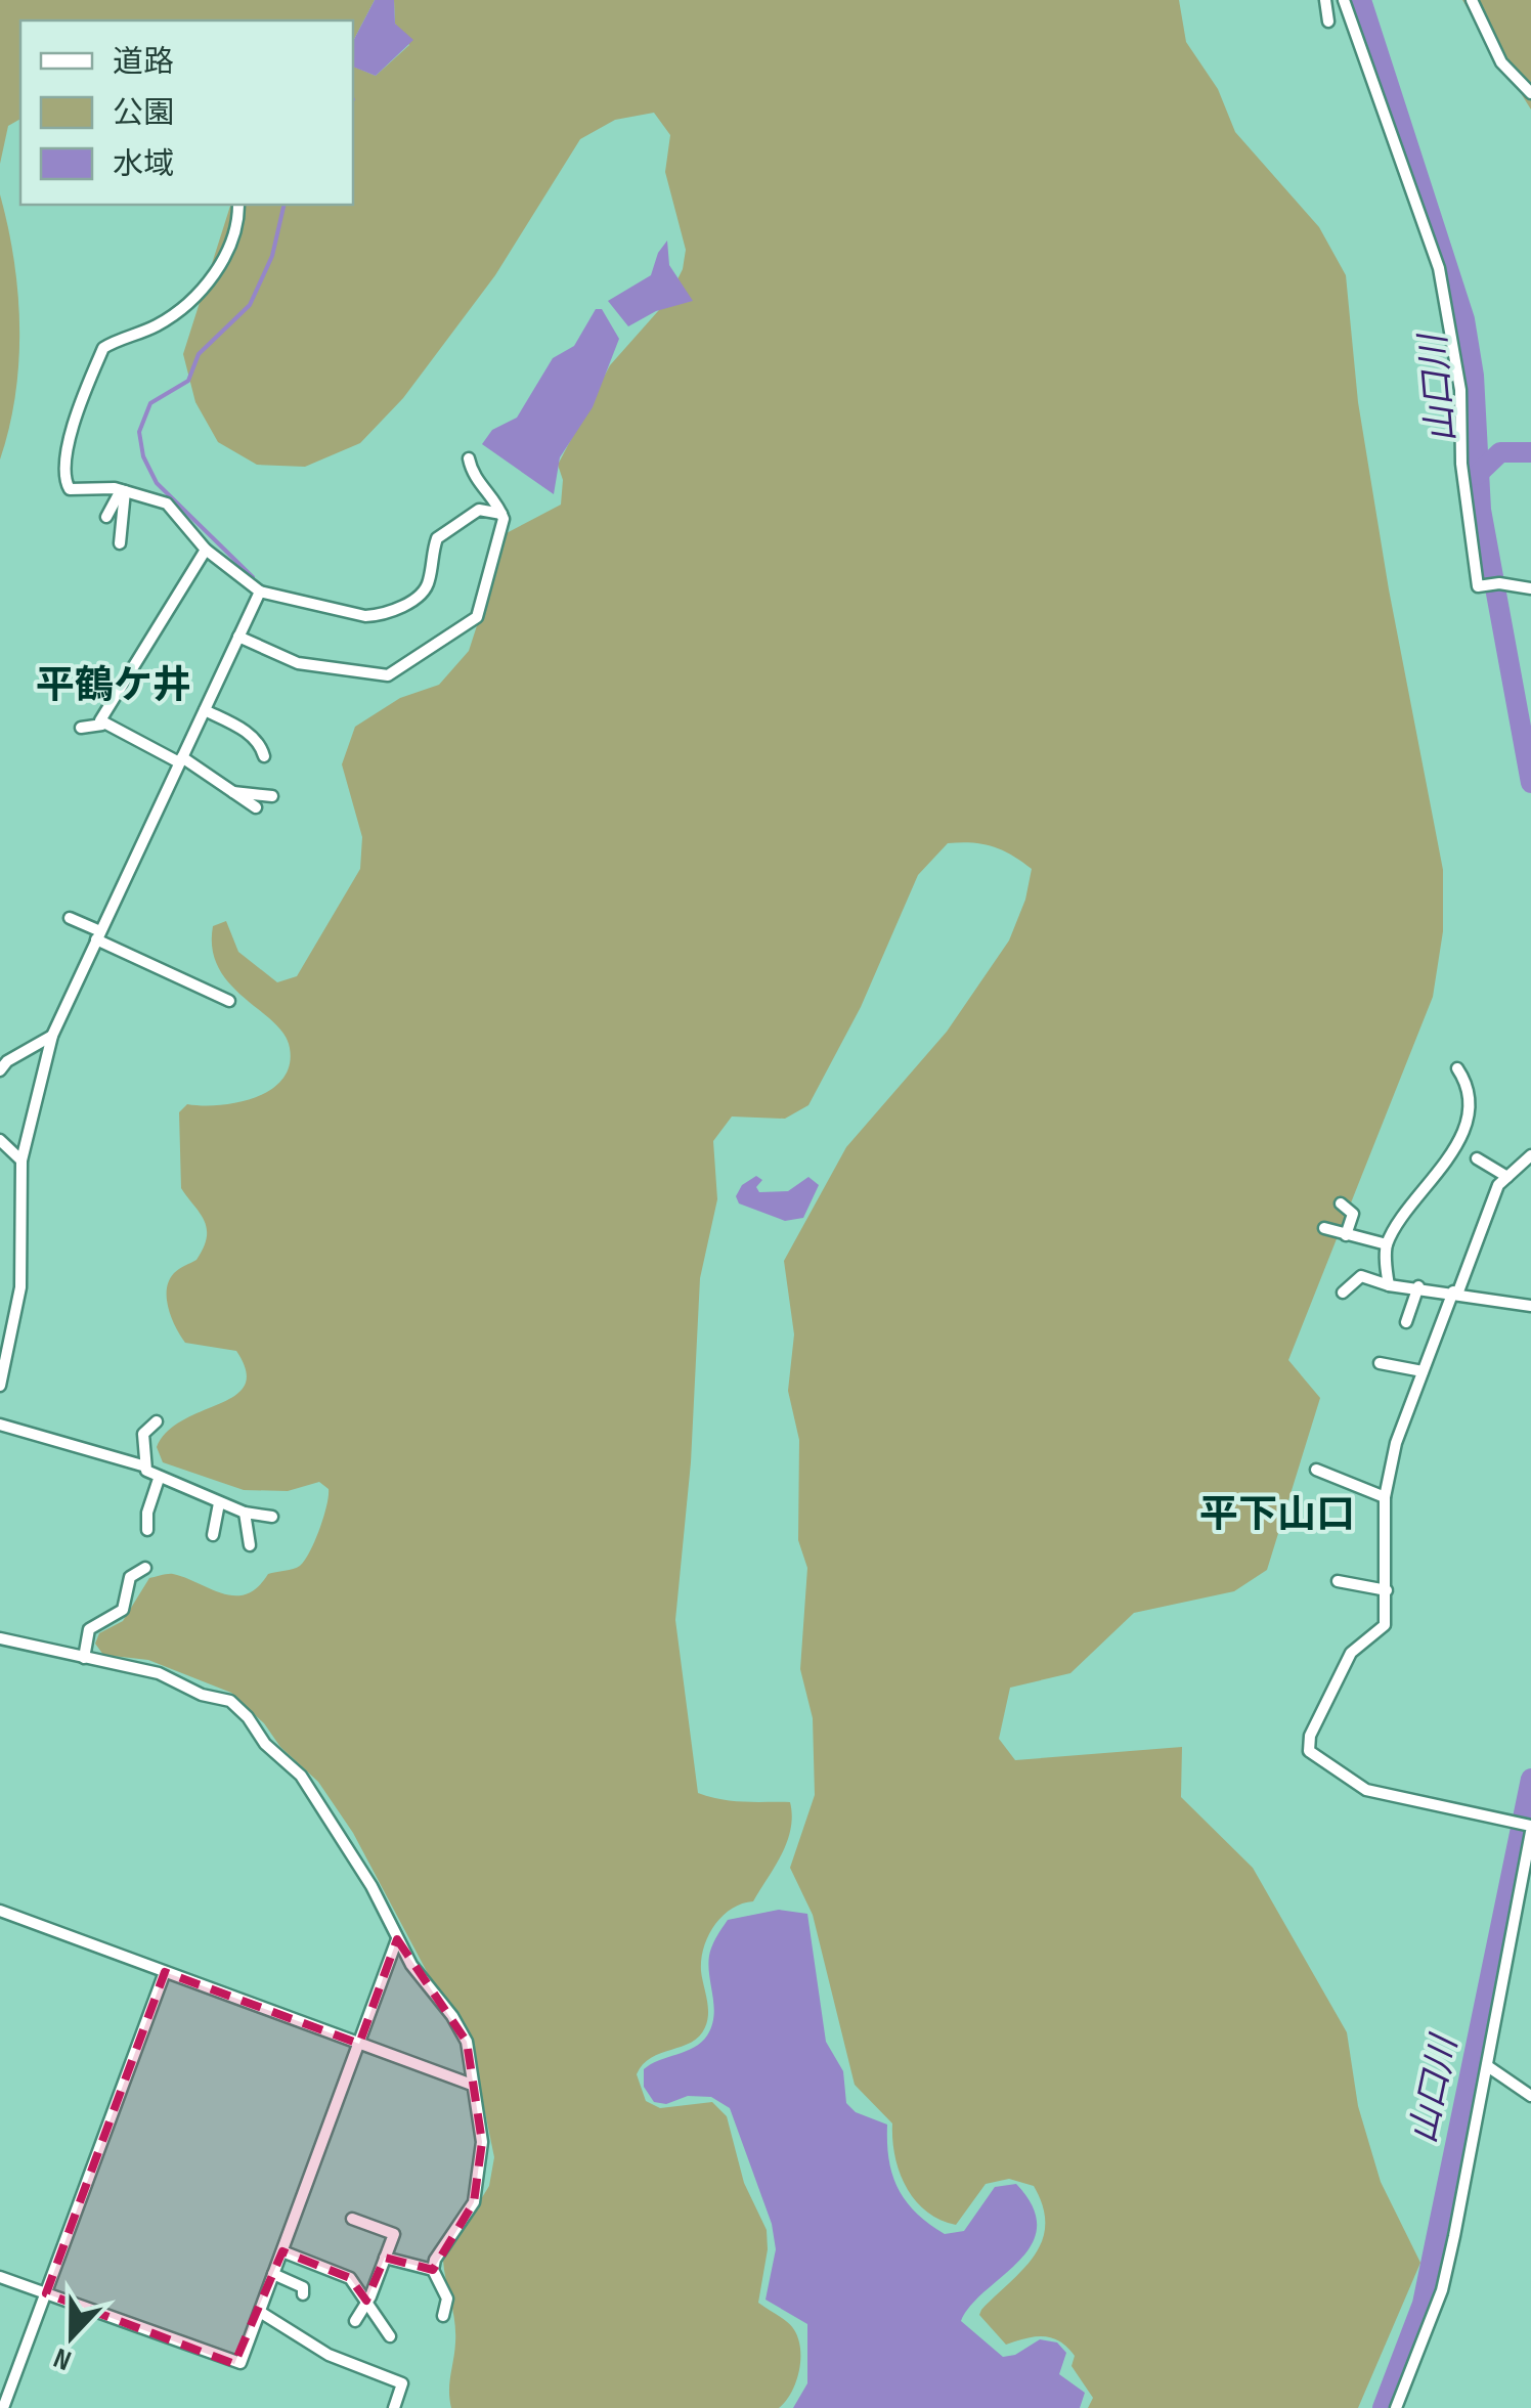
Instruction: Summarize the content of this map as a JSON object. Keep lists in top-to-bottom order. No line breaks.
{"districts":["平鶴ケ井","平下山口"],"water":["山口川"],"legend":["道路","公園","水域"],"north":"bottom"}
